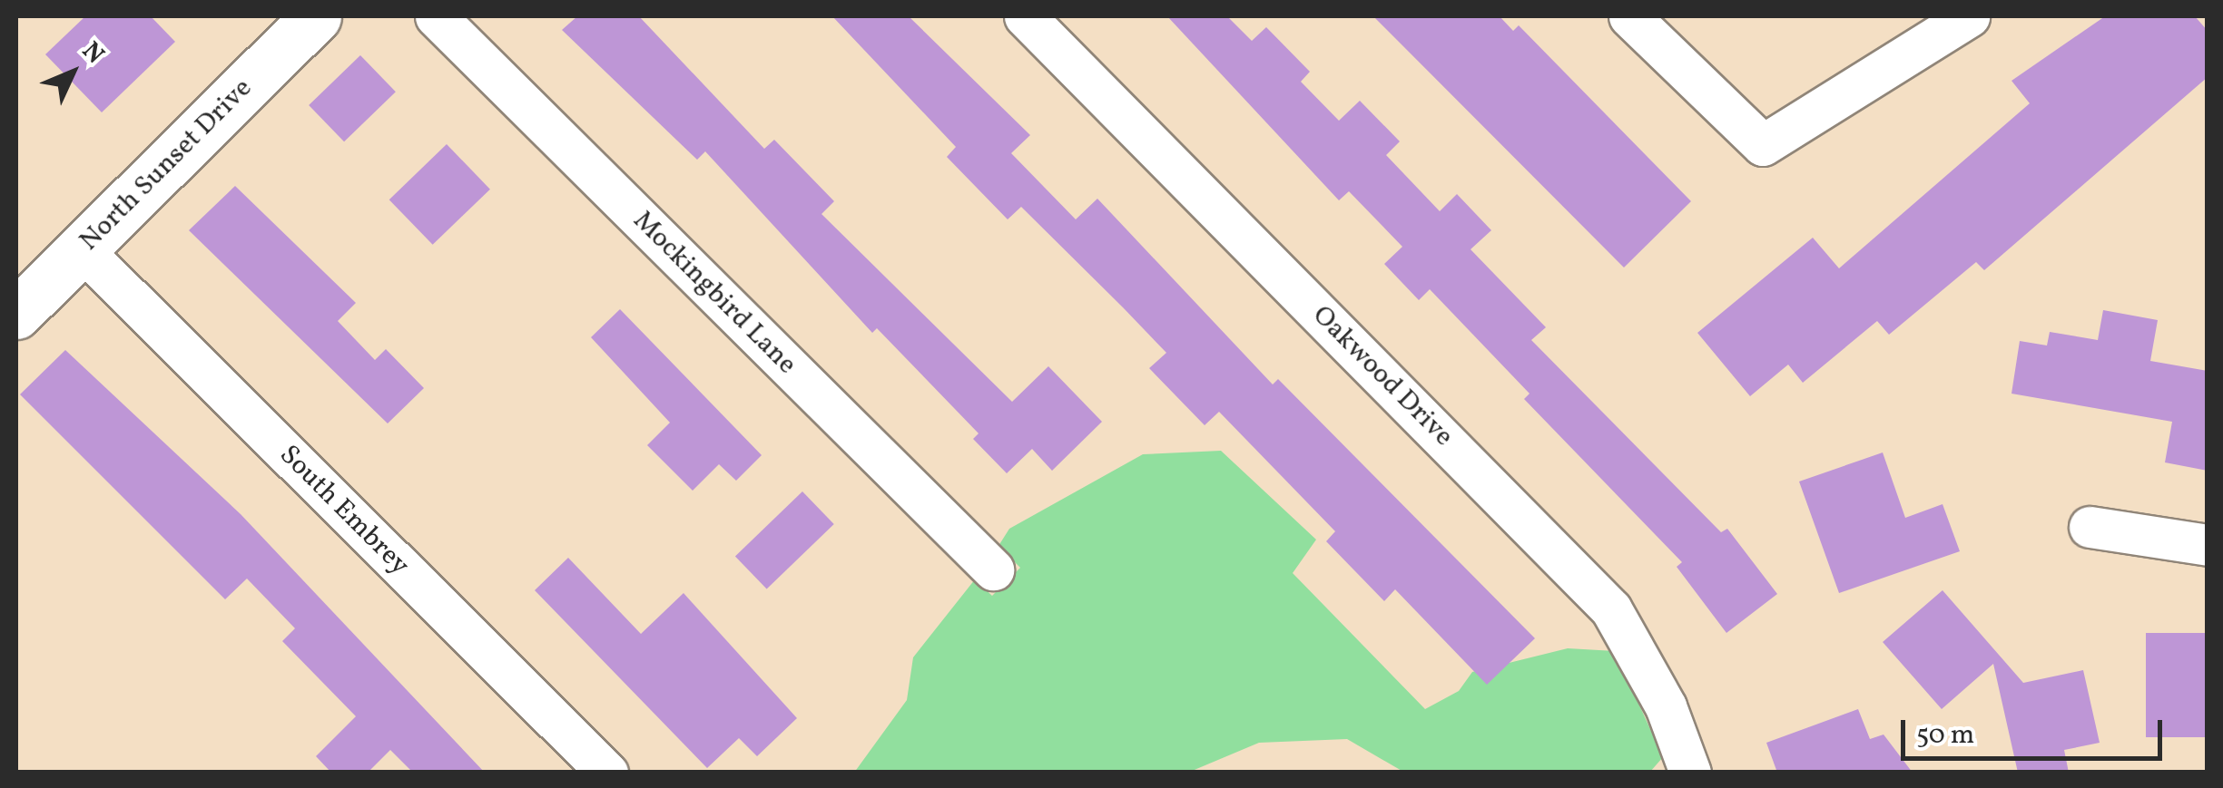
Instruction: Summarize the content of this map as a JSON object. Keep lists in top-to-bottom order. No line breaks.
{"streets":{"street":["North Sunset Drive","Mockingbird Lane","Oakwood Drive","South Embrey"]},"crossings":[["North Sunset Drive","South Embrey"]],"scale_bar":"50 m","north":"top right"}
